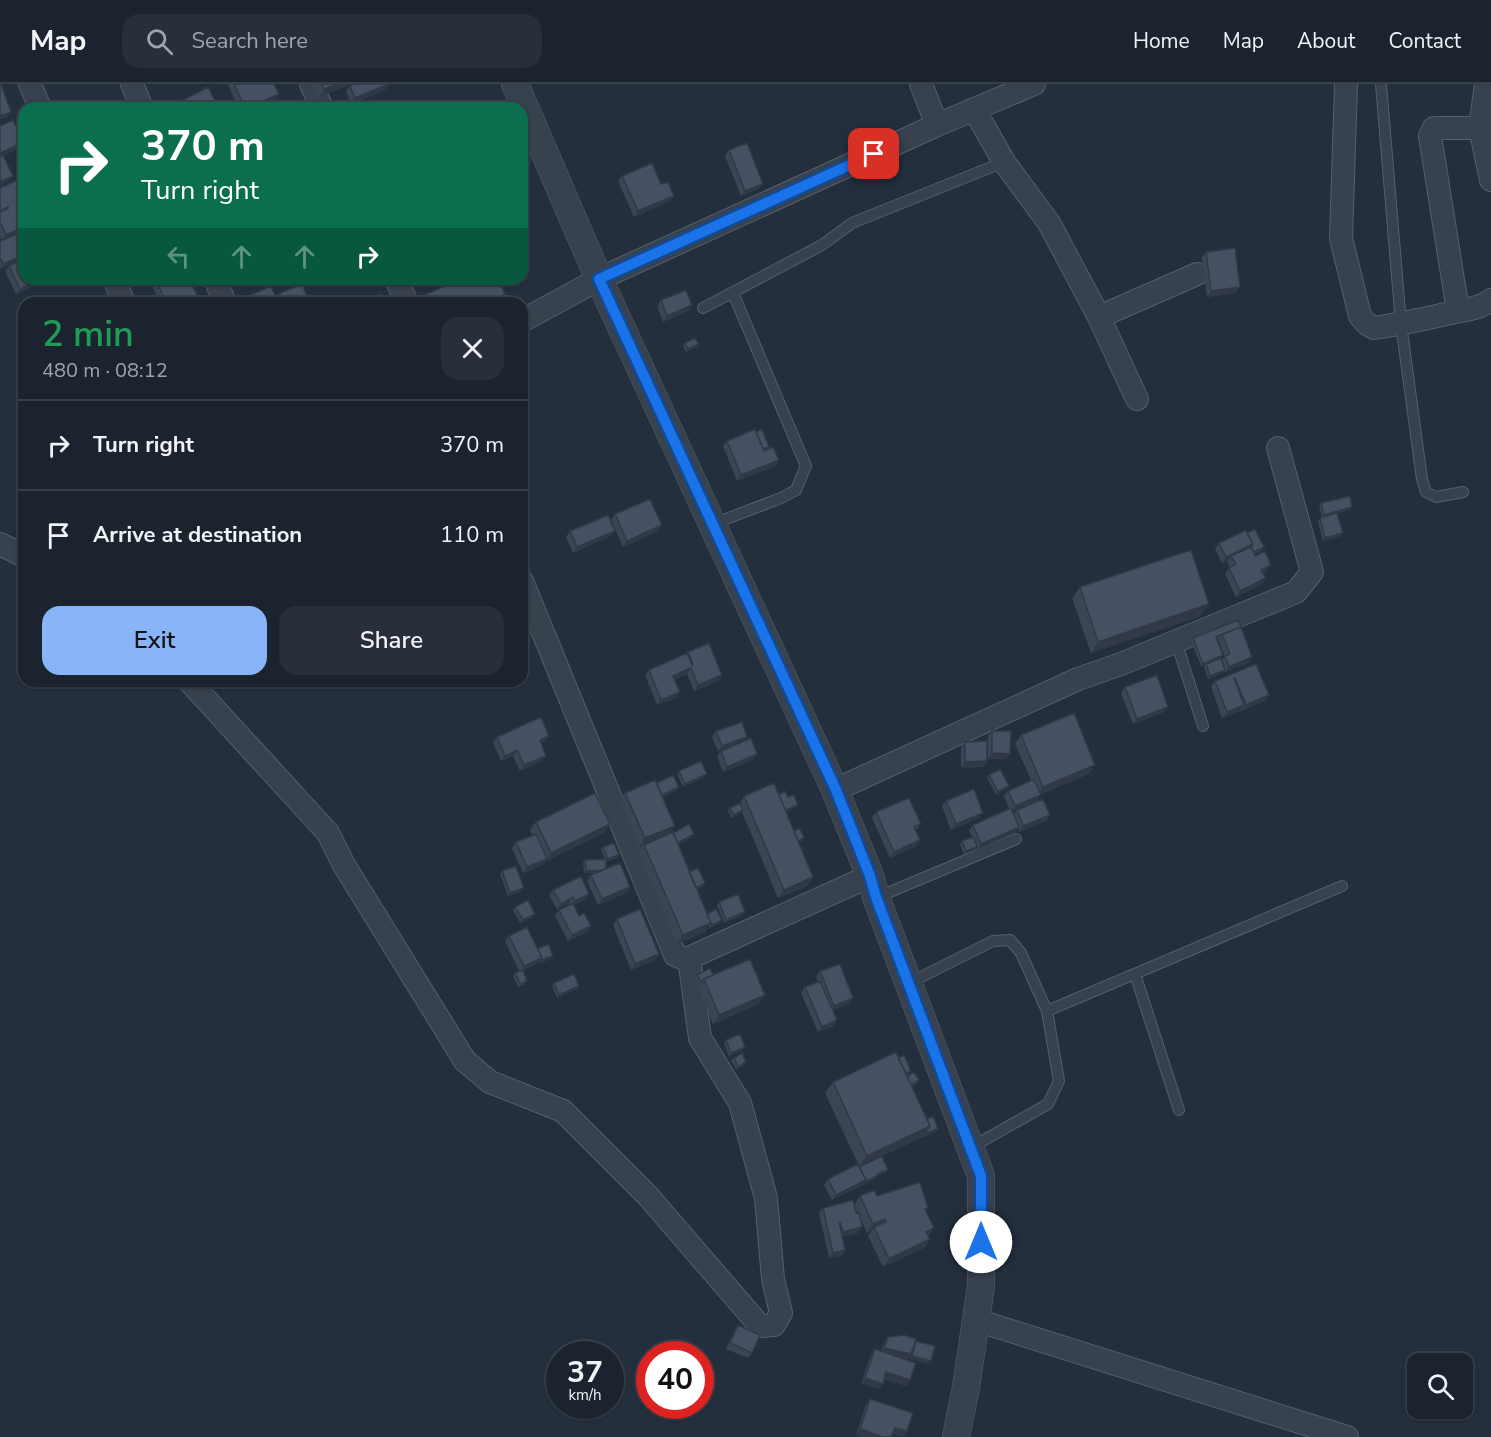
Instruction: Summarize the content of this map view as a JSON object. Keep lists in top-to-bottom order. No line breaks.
{"page":{"header":"Map","search":"Search here","nav":["Home","Map","About","Contact"],"turn":["370 m","Turn right"],"heading":["2 min","480 m · 08:12"],"list":[{"name":"Turn right","value":"370 m"},{"name":"Arrive at destination","value":"110 m"}],"buttons":["Exit","Share"],"speed":"37 km/h","limit":"40"}}
